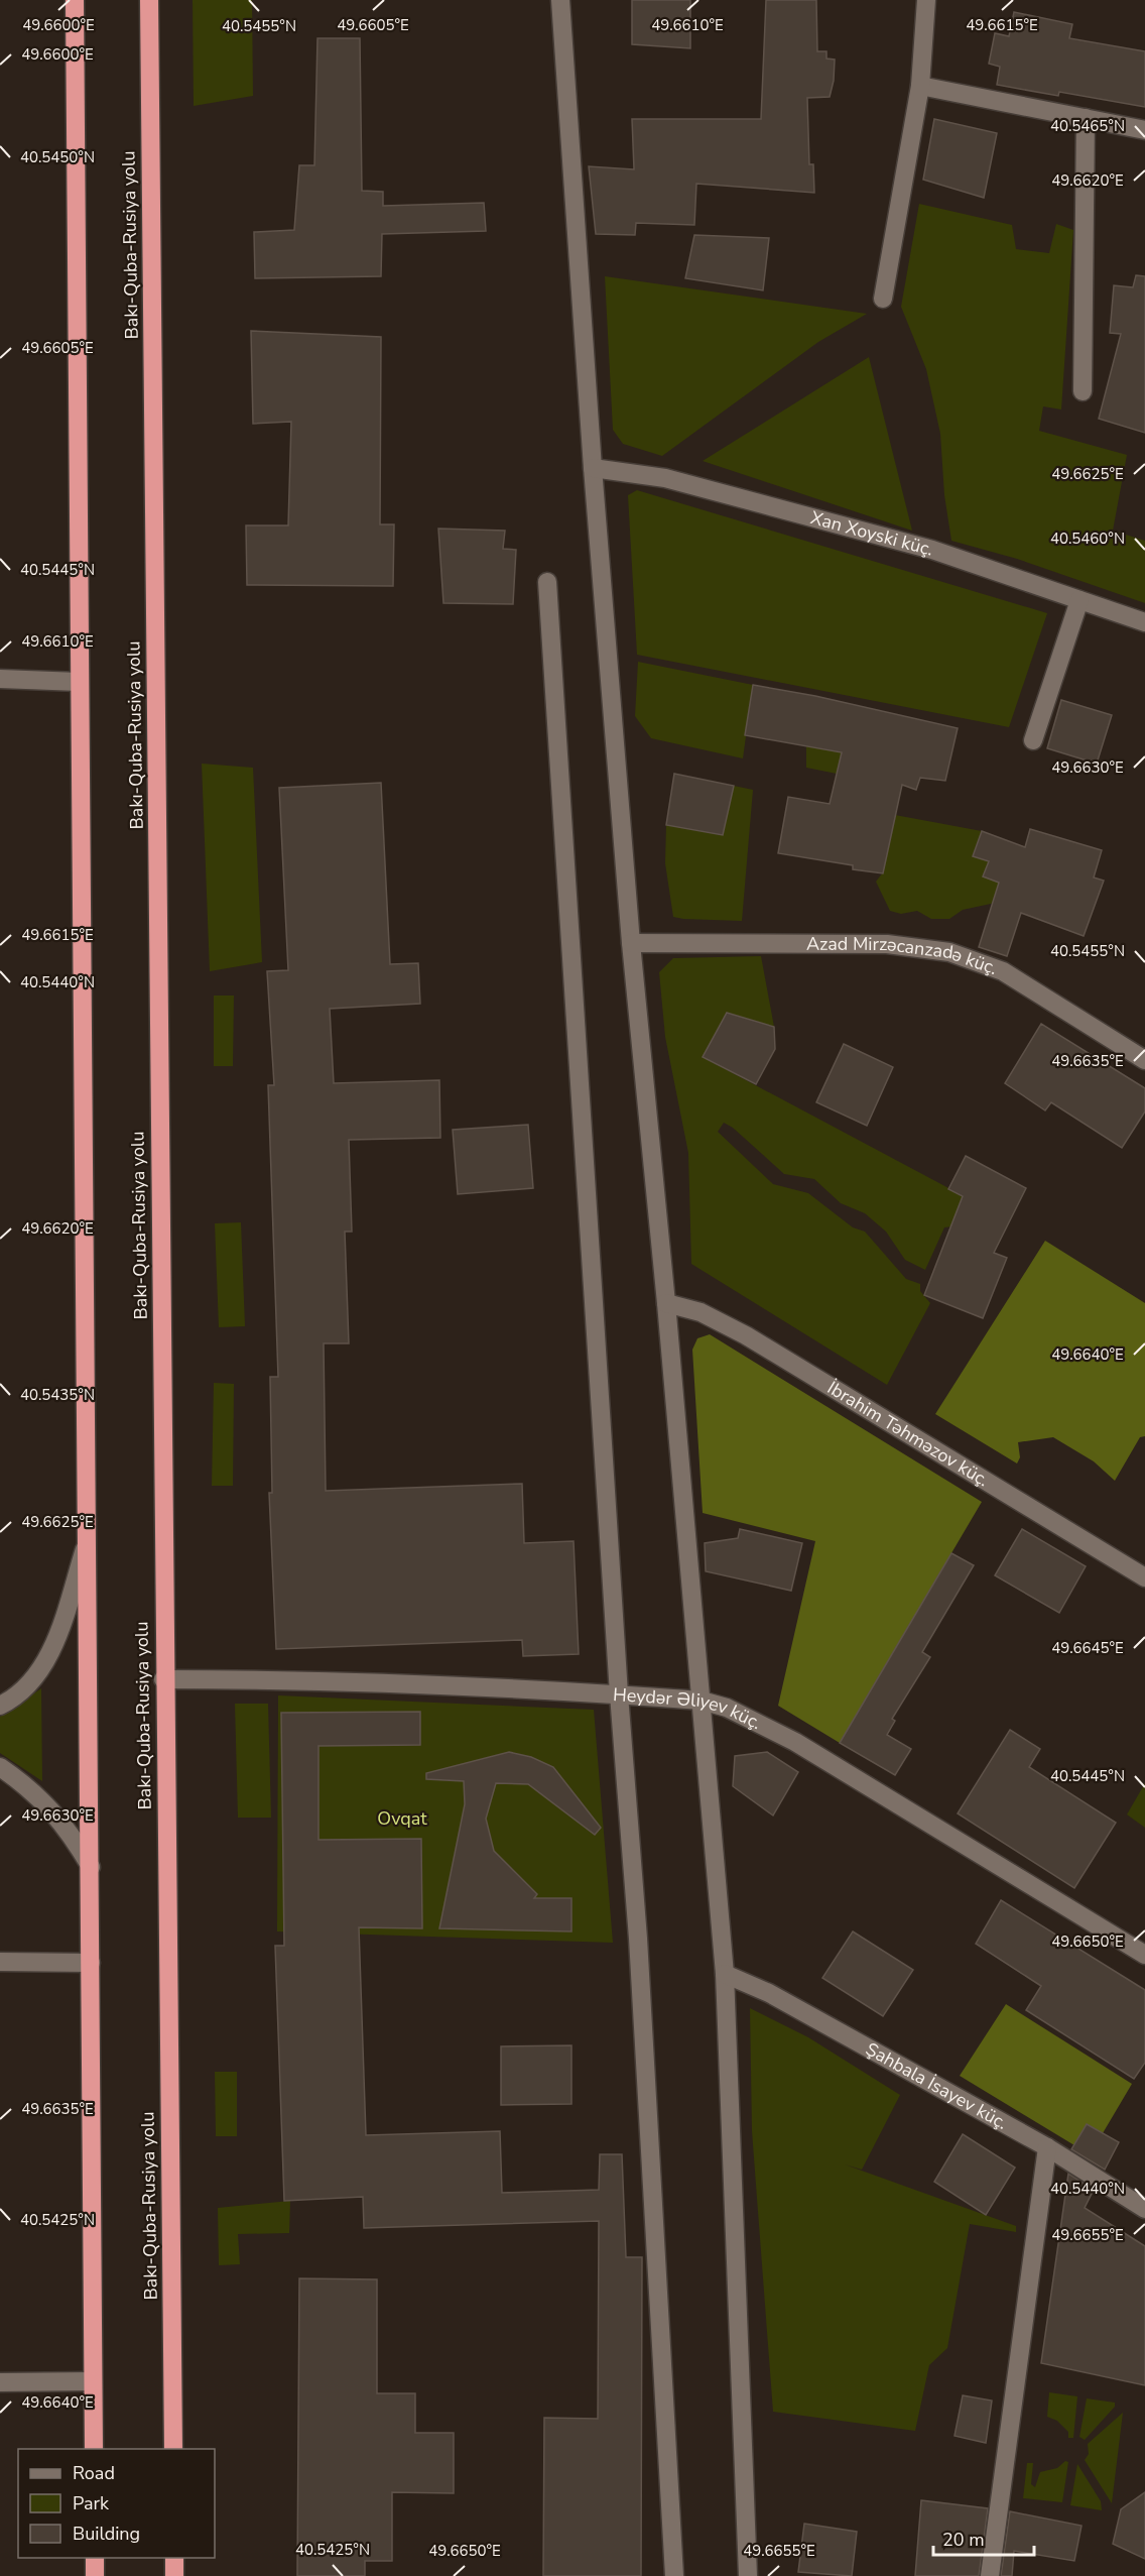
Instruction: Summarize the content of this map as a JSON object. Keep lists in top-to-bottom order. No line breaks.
{"streets":{"highway":["Bakı-Quba-Rusiya yolu"],"street":["Xan Xoyski küç.","Azad Mirzəcanzadə küç.","İbrahim Təhməzov küç.","Heydər Əliyev küç.","Şahbala İsayev küç."]},"crossings":[["Bakı-Quba-Rusiya yolu","Heydər Əliyev küç."]],"parks":["Ovqat"],"legend":["Road","Park","Building"],"scale_bar":"20 m","coordinates":["49.6600°E","49.6605°E","49.6610°E","49.6615°E","40.5455°N","40.5465°N","40.5450°N","49.6620°E","49.6625°E","40.5460°N","40.5445°N","49.6630°E","40.5440°N","49.6635°E","49.6640°E","40.5435°N","49.6645°E","49.6650°E","40.5425°N","49.6655°E"]}
